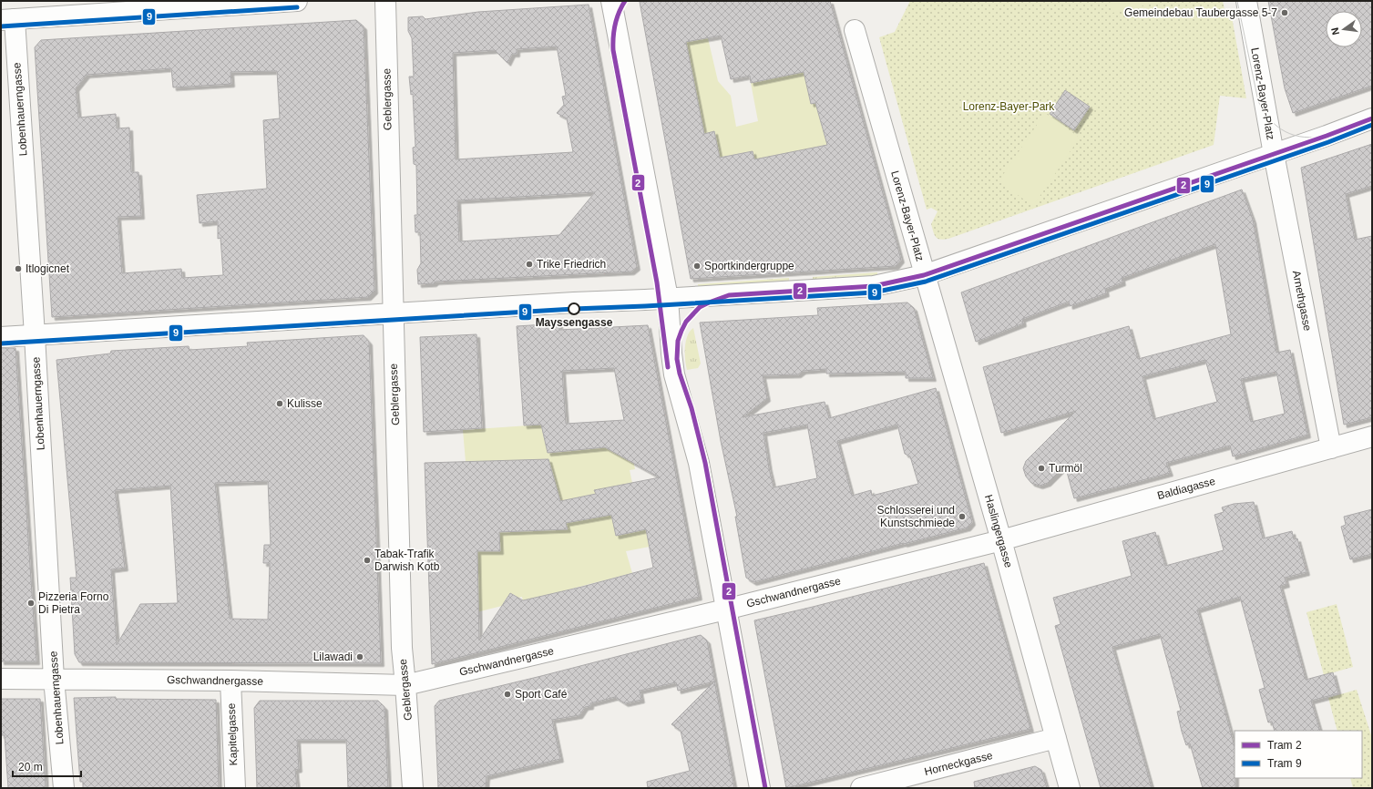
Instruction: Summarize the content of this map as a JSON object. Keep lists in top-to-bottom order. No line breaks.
{"streets":{"street":["Lorenz-Bayer-Platz","Geblergasse","Lobenhauerngasse","Arnethgasse","Baldiagasse","Haslingergasse","Gschwandnergasse","Kapitelgasse","Horneckgasse"]},"crossings":[["Lorenz-Bayer-Platz","Arnethgasse"],["Lorenz-Bayer-Platz","Haslingergasse"],["Geblergasse","Gschwandnergasse"],["Lobenhauerngasse","Gschwandnergasse"],["Arnethgasse","Baldiagasse"],["Baldiagasse","Haslingergasse"],["Baldiagasse","Gschwandnergasse"],["Haslingergasse","Gschwandnergasse"],["Haslingergasse","Horneckgasse"],["Gschwandnergasse","Kapitelgasse"]],"parks":["Lorenz-Bayer-Park"],"places":["Gemeindebau Taubergasse 5-7","Trike Friedrich","Sportkindergruppe","Itlogicnet","Mayssengasse","Kulisse","Turmöl","Schlosserei und Kunstschmiede","Tabak-Trafik Darwish Kotb","Pizzeria Forno Di Pietra","Lilawadi","Sport Café"],"lines":["tram line 2","tram line 9"],"legend":["Tram 2","Tram 9"],"scale_bar":"20 m","north":"left"}
